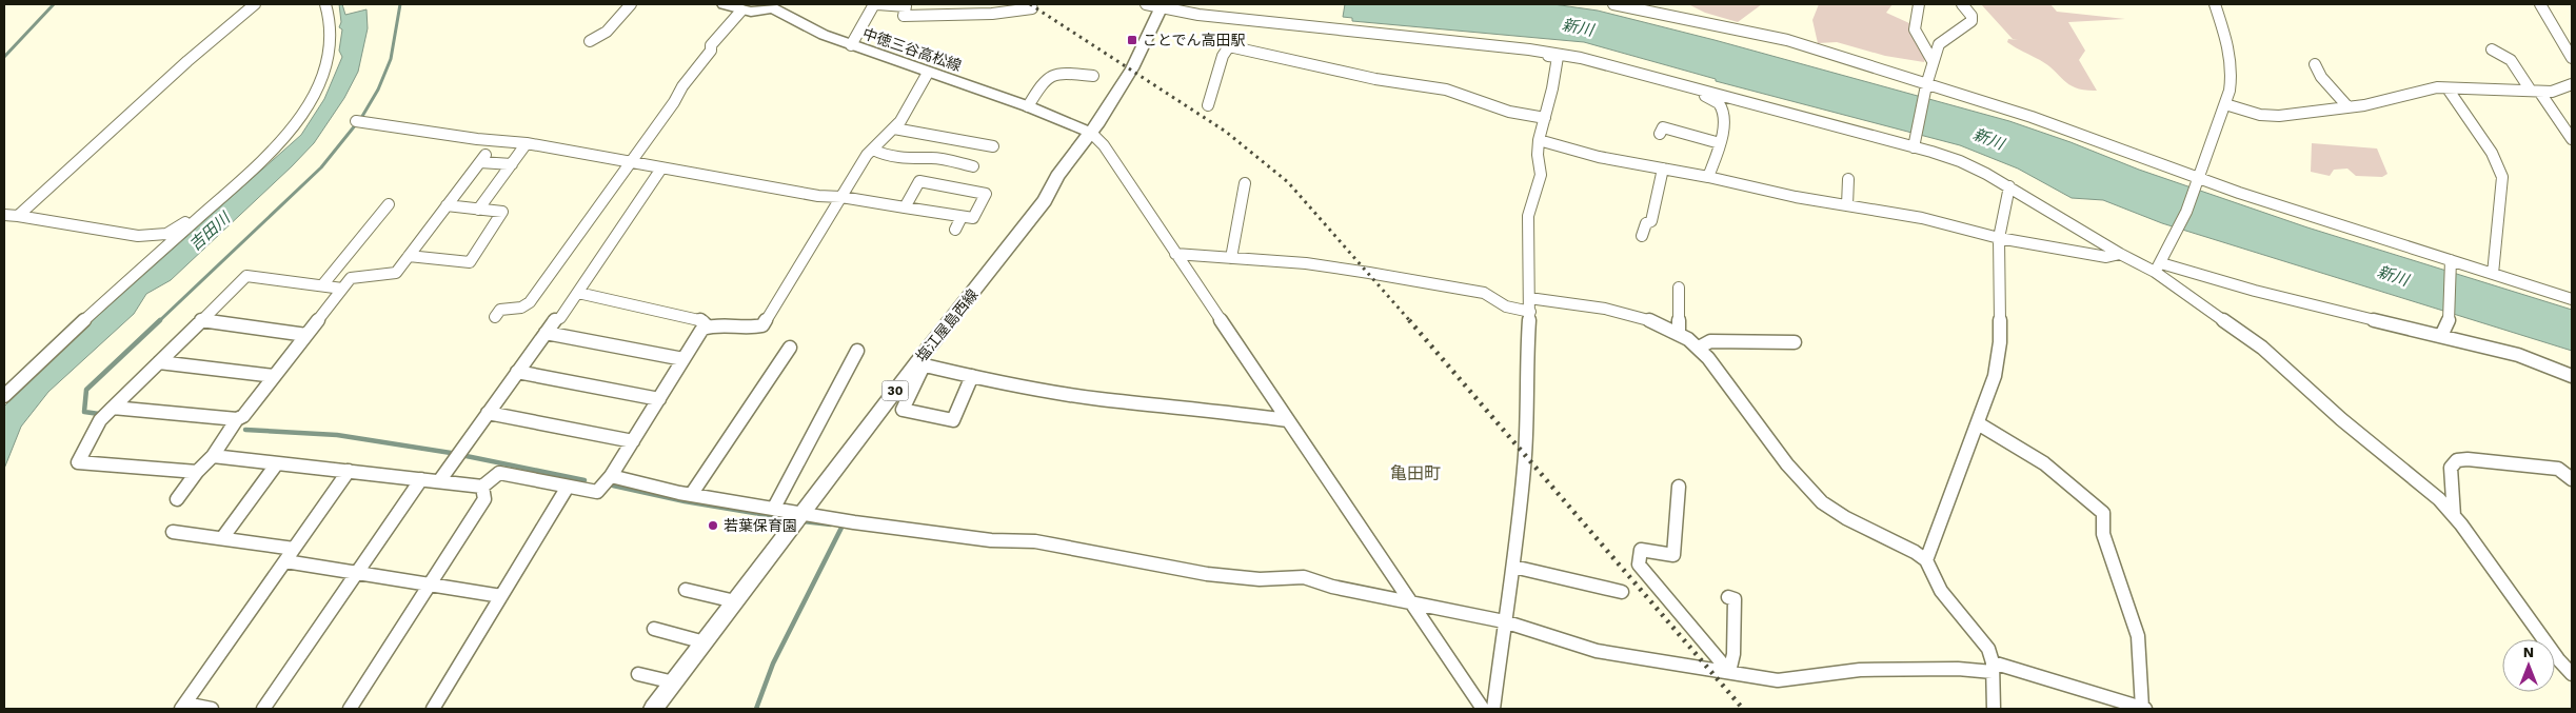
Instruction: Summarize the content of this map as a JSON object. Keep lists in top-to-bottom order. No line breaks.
{"streets":{"main road":["中徳三谷高松線","塩江屋島西線","30"]},"crossings":[["中徳三谷高松線","塩江屋島西線"]],"districts":["亀田町"],"water":["新川","吉田川"],"places":{"transit":["ことでん高田駅"],"other":["若葉保育園"]},"north":"top"}
